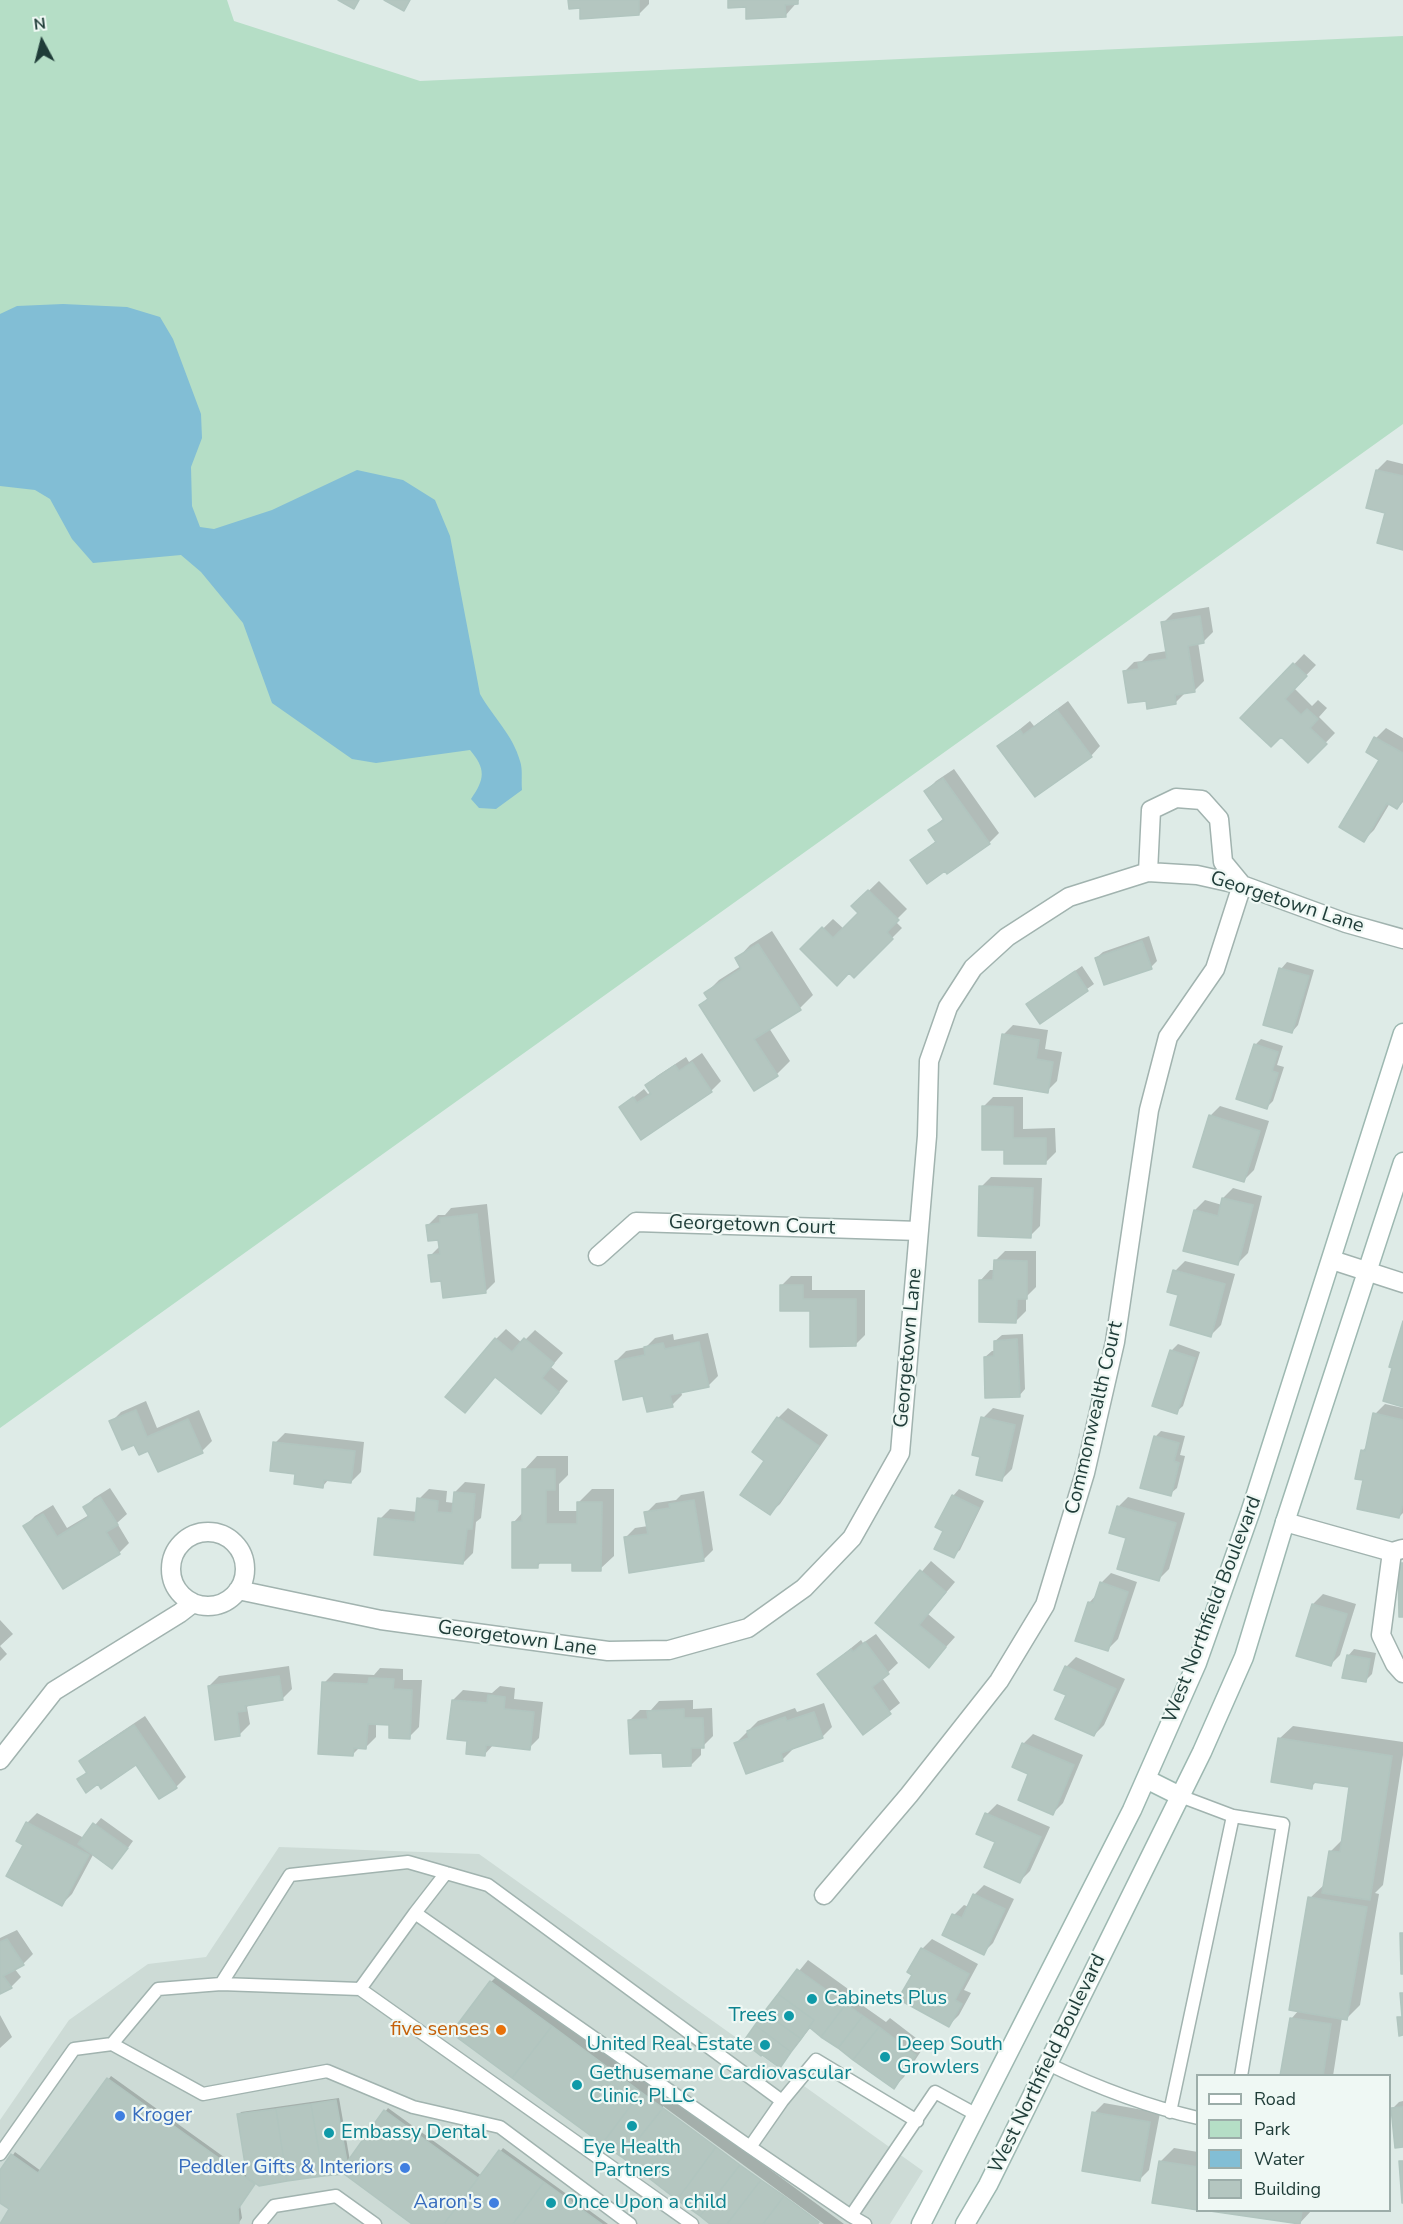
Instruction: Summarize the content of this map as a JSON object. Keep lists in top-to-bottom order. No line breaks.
{"streets":{"street":["Georgetown Lane","Georgetown Court","Commonwealth Court","West Northfield Boulevard"]},"crossings":[["Georgetown Lane","Georgetown Court"],["Georgetown Lane","Commonwealth Court"]],"places":["Cabinets Plus","Trees","five senses","United Real Estate","Deep South Growlers","Gethusemane Cardiovascular Clinic, PLLC","Kroger","Eye Health Partners","Embassy Dental","Peddler Gifts & Interiors","Aaron's","Once Upon a child"],"legend":["Road","Park","Water","Building"],"north":"top"}
